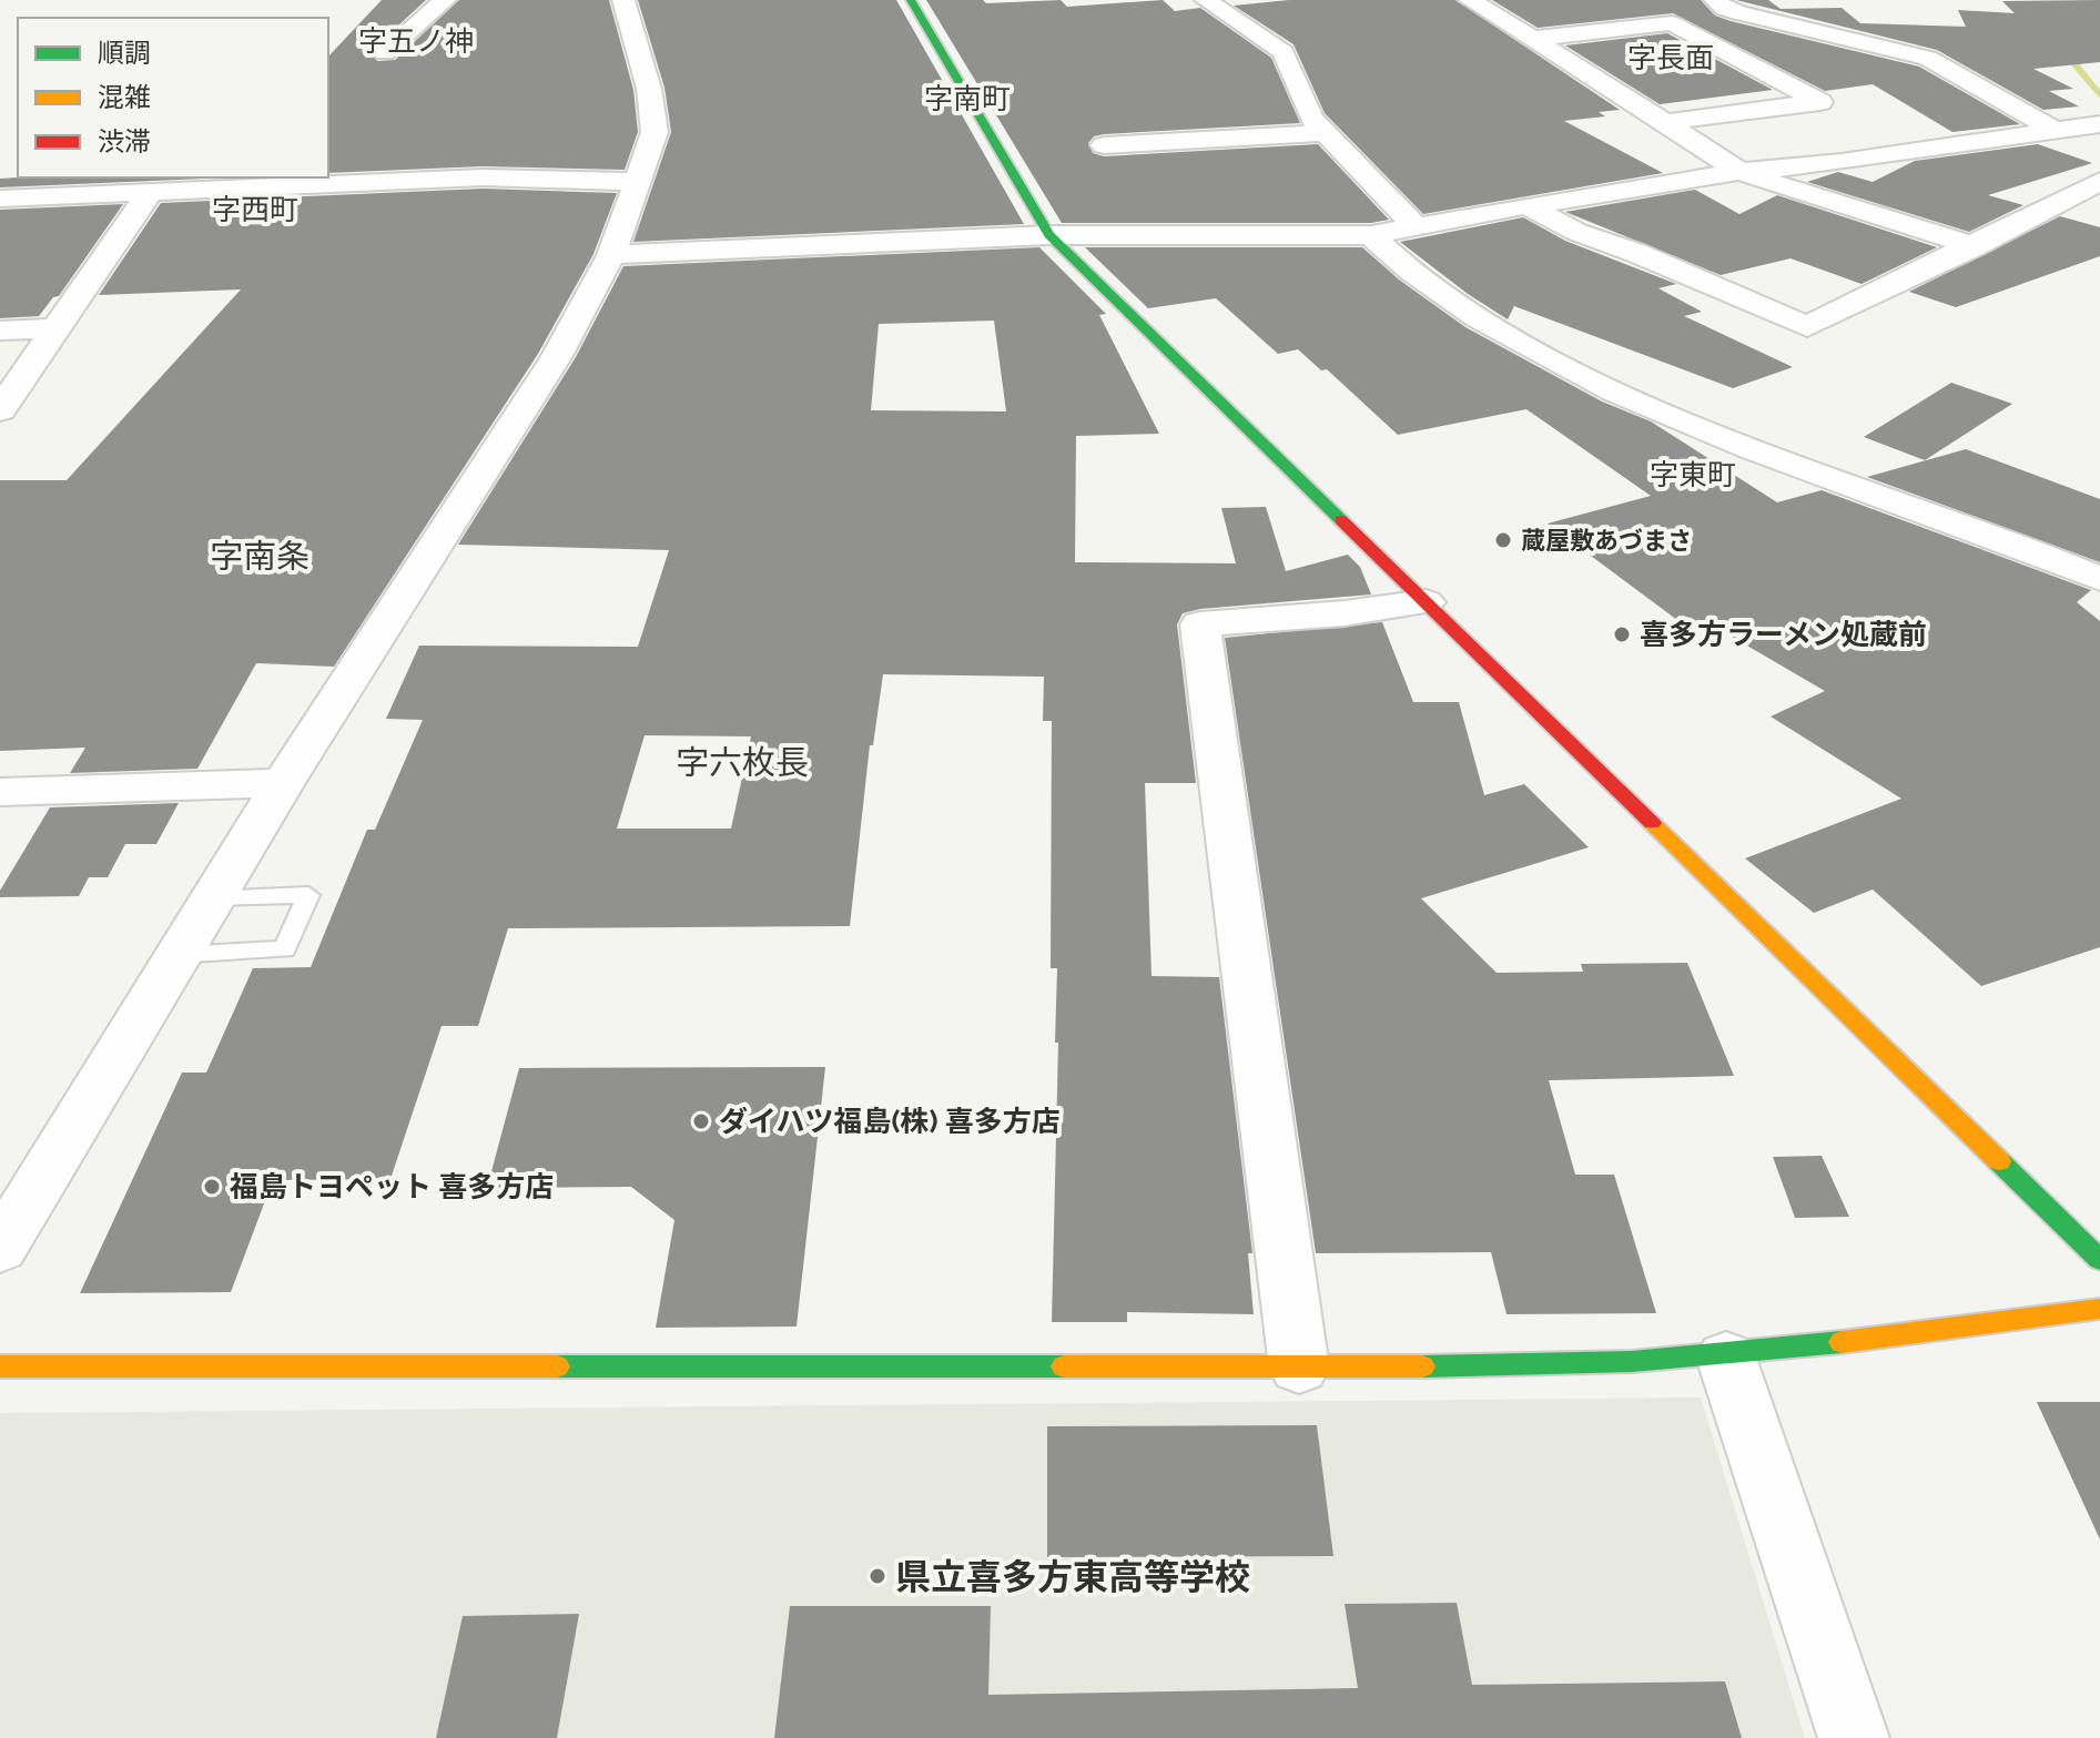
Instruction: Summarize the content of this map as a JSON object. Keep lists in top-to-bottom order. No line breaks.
{"districts":["字五ノ神","字長面","字南町","字西町","字東町","字南条","字六枚長"],"places":["蔵屋敷あづまさ","喜多方ラーメン処蔵前","ダイハツ福島(株) 喜多方店","福島トヨペット 喜多方店","県立喜多方東高等学校"],"legend":["順調","混雑","渋滞"]}
